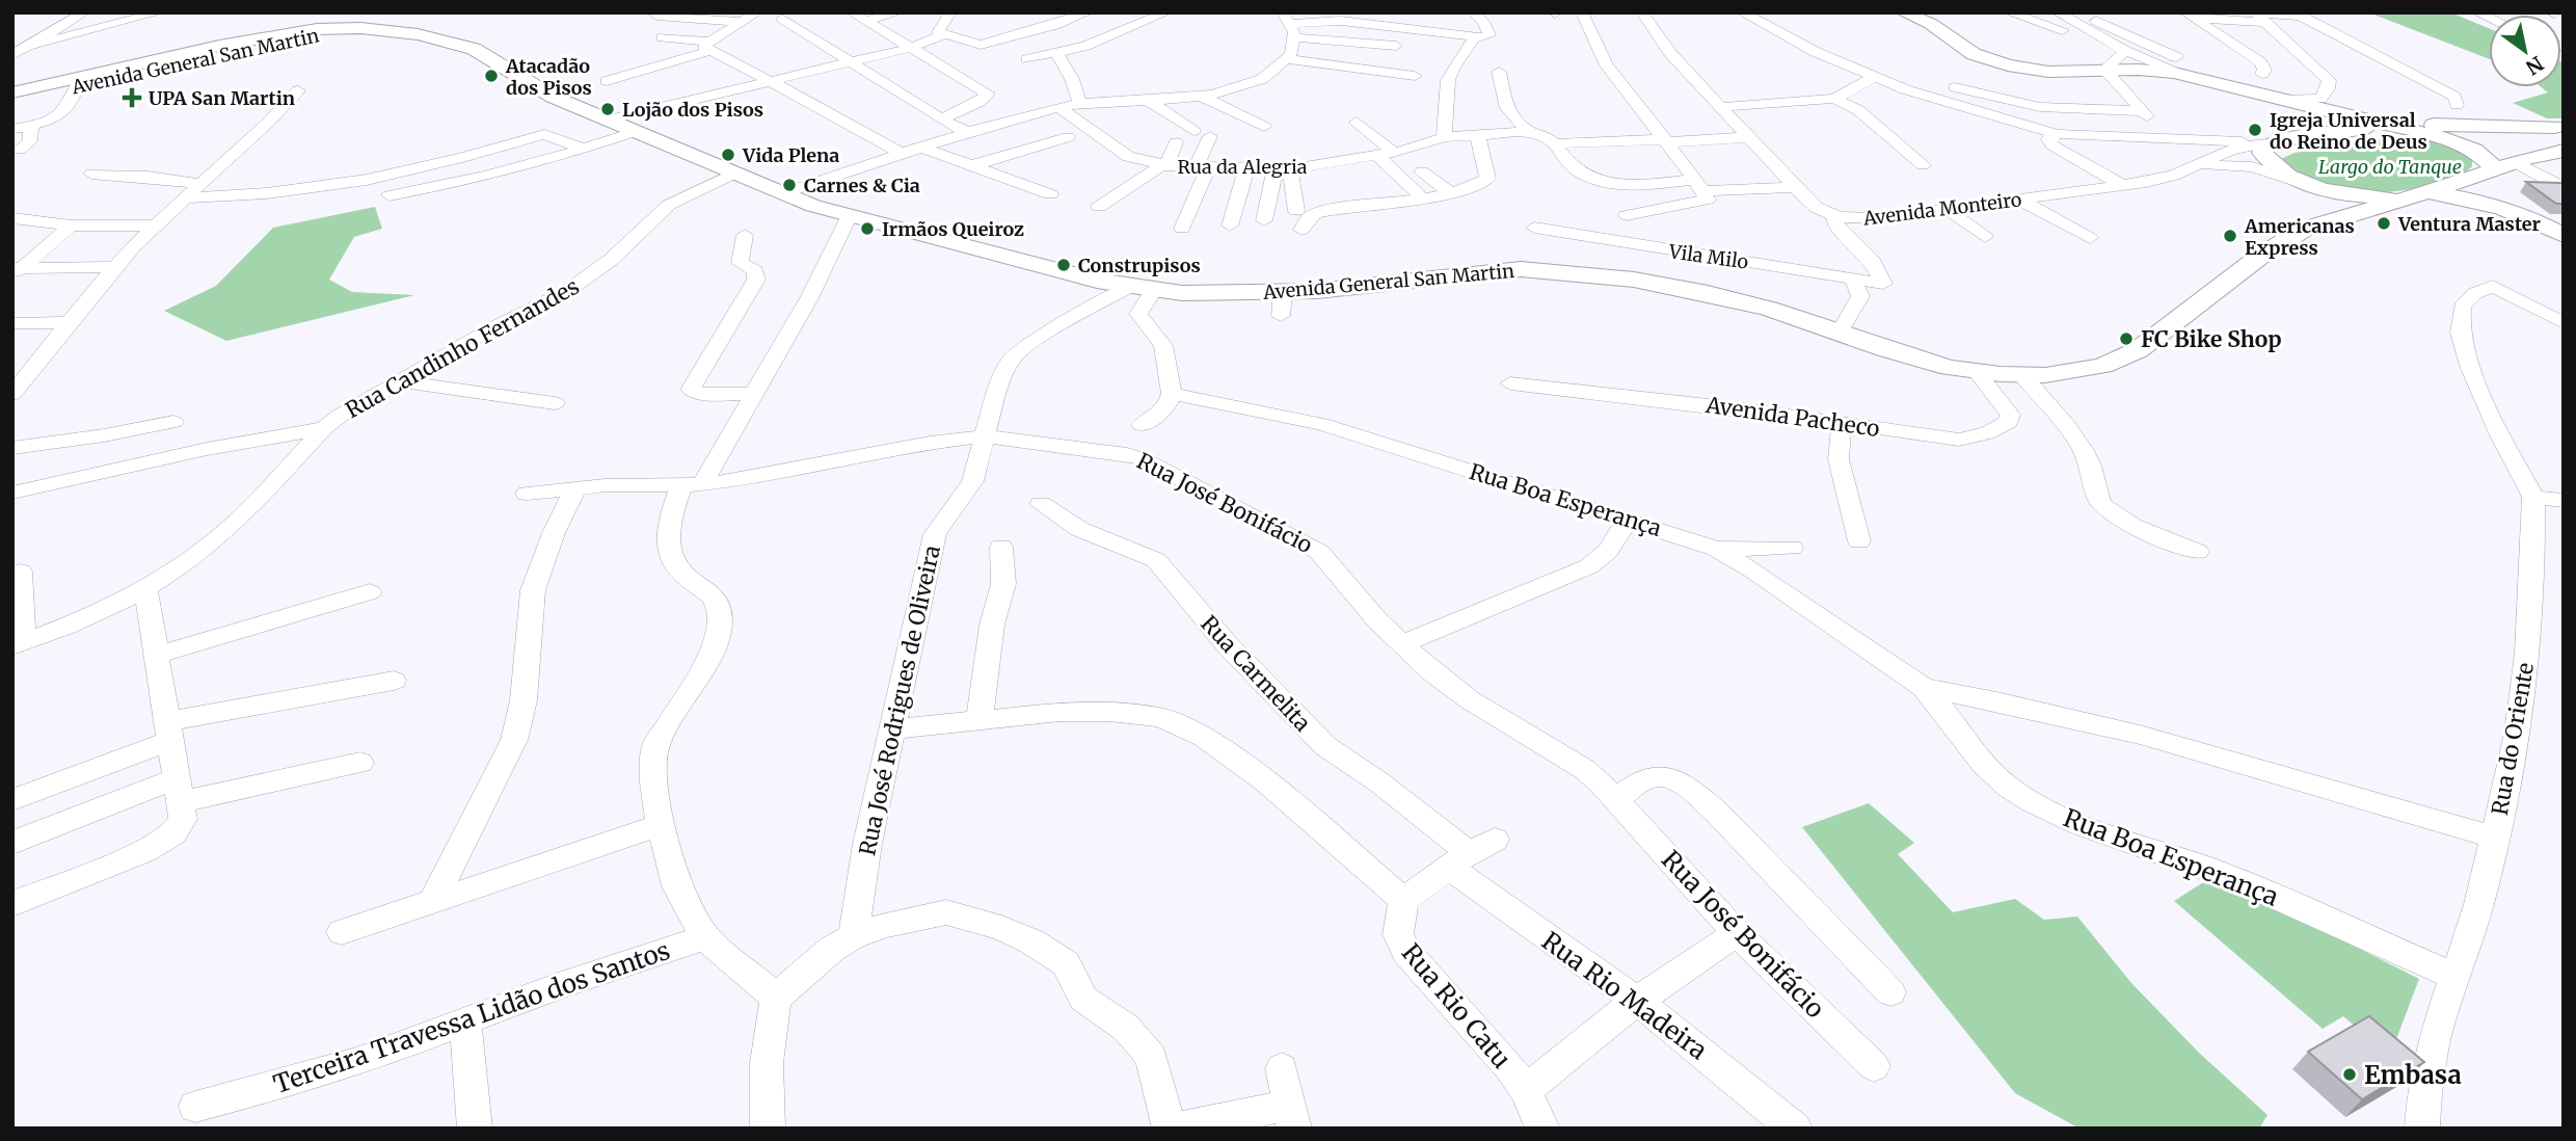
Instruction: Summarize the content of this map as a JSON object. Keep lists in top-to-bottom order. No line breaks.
{"streets":{"main road":["Avenida General San Martin"],"street":["Rua da Alegria","Avenida Monteiro","Vila Milo","Rua Candinho Fernandes","Avenida Pacheco","Rua Boa Esperança","Rua José Bonifácio","Rua Carmelita","Rua José Rodrigues de Oliveira","Rua do Oriente","Rua Rio Madeira","Rua Rio Catu","Terceira Travessa Lidão dos Santos"]},"crossings":[["Avenida General San Martin","Rua Candinho Fernandes"],["Avenida General San Martin","Avenida Pacheco"],["Avenida General San Martin","Rua José Rodrigues de Oliveira"],["Avenida Monteiro","Vila Milo"],["Rua Boa Esperança","Rua do Oriente"],["Rua José Bonifácio","Rua José Rodrigues de Oliveira"],["Rua Carmelita","Rua Rio Madeira"]],"parks":["Largo do Tanque"],"places":{"other":["Atacadão dos Pisos","Lojão dos Pisos","Igreja Universal do Reino de Deus","Vida Plena","Carnes & Cia","Ventura Master","Irmãos Queiroz","Americanas Express","Construpisos","FC Bike Shop","Embasa"],"health":["UPA San Martin"]},"north":"bottom right"}
